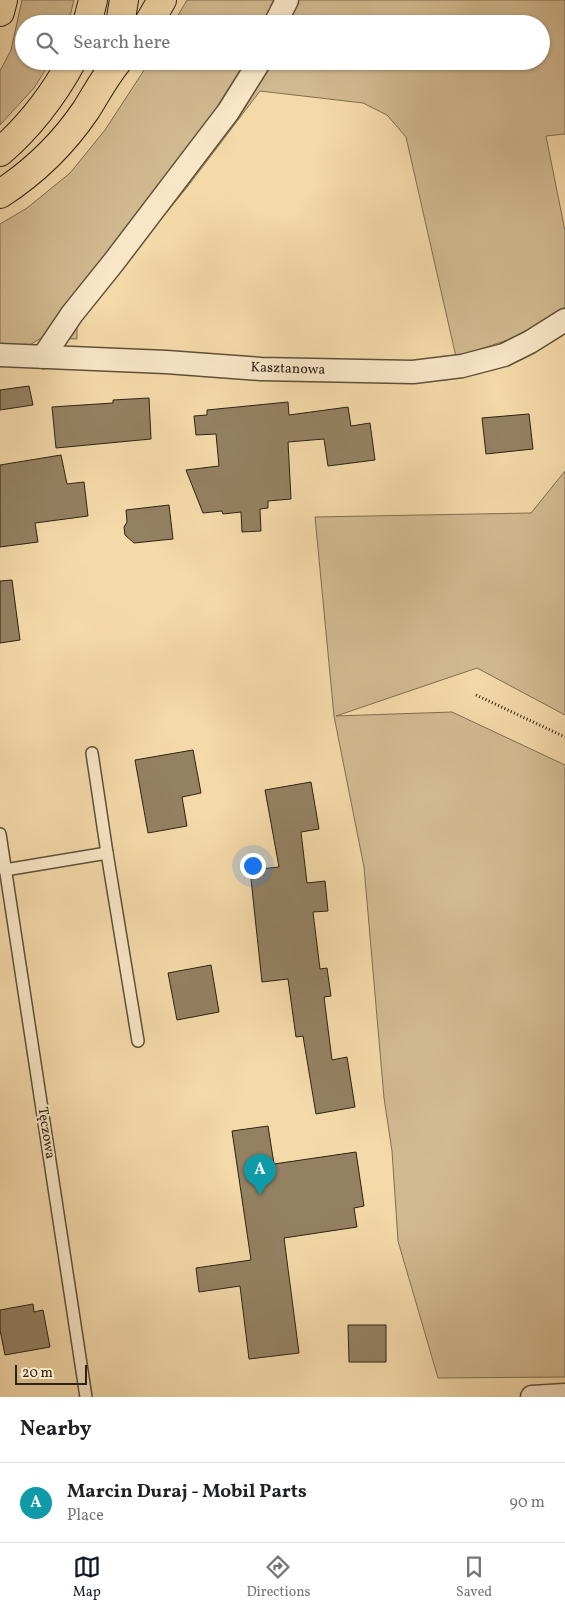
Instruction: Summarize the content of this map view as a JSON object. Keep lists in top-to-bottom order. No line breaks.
{"streets":{"street":["Kasztanowa"],"lane":["Tęczowa"]},"scale_bar":"20 m","page":{"search":"Search here","pins":"A","scale":"20 m","heading":"Nearby","list":[{"mark":"A","name":"Marcin Duraj - Mobil Parts","note":"Place","value":"90 m"}],"nav":["Map","Directions","Saved"]}}
